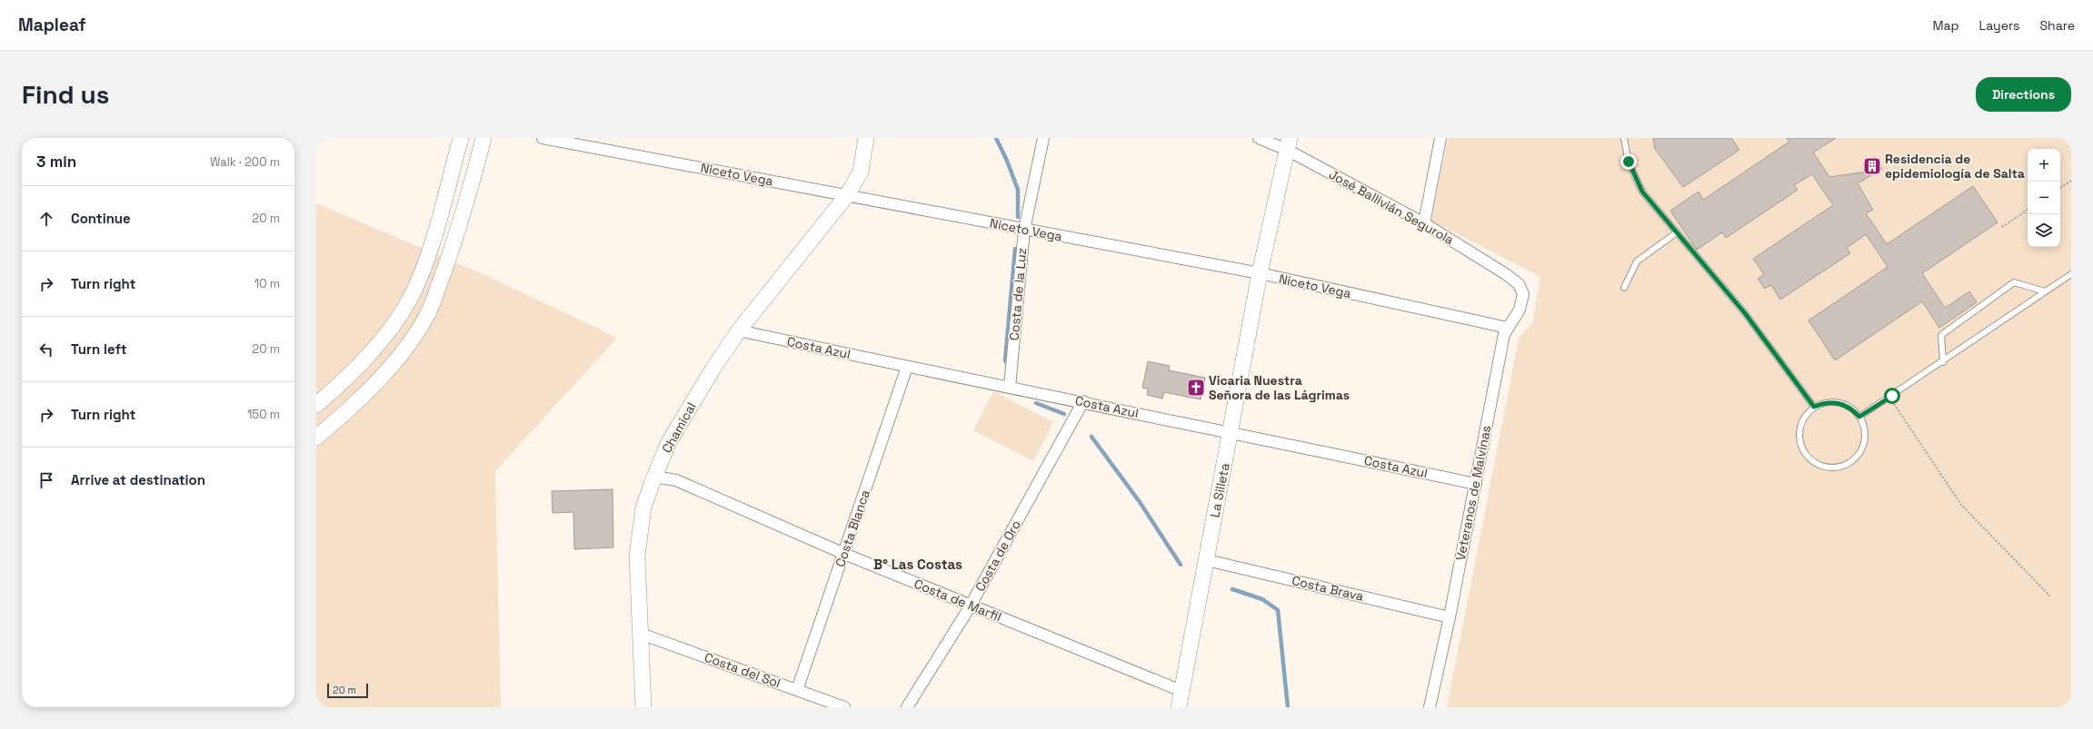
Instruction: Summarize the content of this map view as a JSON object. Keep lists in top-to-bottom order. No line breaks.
{"streets":{"street":["Niceto Vega","José Ballivián Segurola","Costa de la Luz","Costa Azul","Chamical","La Silleta","Veteranos de Malvinas","Costa Blanca","Costa de Oro","Costa Brava","Costa de Marfil","Costa del Sol"]},"crossings":[["Niceto Vega","Costa de la Luz"],["Niceto Vega","Chamical"],["Niceto Vega","La Silleta"],["Niceto Vega","Veteranos de Malvinas"],["José Ballivián Segurola","La Silleta"],["José Ballivián Segurola","Veteranos de Malvinas"],["Costa de la Luz","Costa Azul"],["Costa Azul","Chamical"],["Costa Azul","La Silleta"],["Costa Azul","Veteranos de Malvinas"],["Costa Azul","Costa Blanca"],["Costa Azul","Costa de Oro"],["Chamical","Costa de Marfil"],["Chamical","Costa del Sol"],["La Silleta","Costa Brava"],["La Silleta","Costa de Marfil"],["Veteranos de Malvinas","Costa Brava"],["Costa Blanca","Costa de Marfil"],["Costa Blanca","Costa del Sol"],["Costa de Oro","Costa de Marfil"]],"districts":["B° Las Costas"],"places":{"building":["Residencia de epidemiología de Salta"],"church":["Vicaria Nuestra Señora de las Lágrimas"]},"scale_bar":"20 m","page":{"header":"Mapleaf","nav":["Map","Layers","Share"],"buttons":"Directions","title":"Find us","heading":["3 min","Walk · 200 m"],"map_buttons":["+","−"],"list":[["Continue","20 m"],["Turn right","10 m"],["Turn left","20 m"],["Turn right","150 m"],"Arrive at destination"],"scale":"20 m"}}
